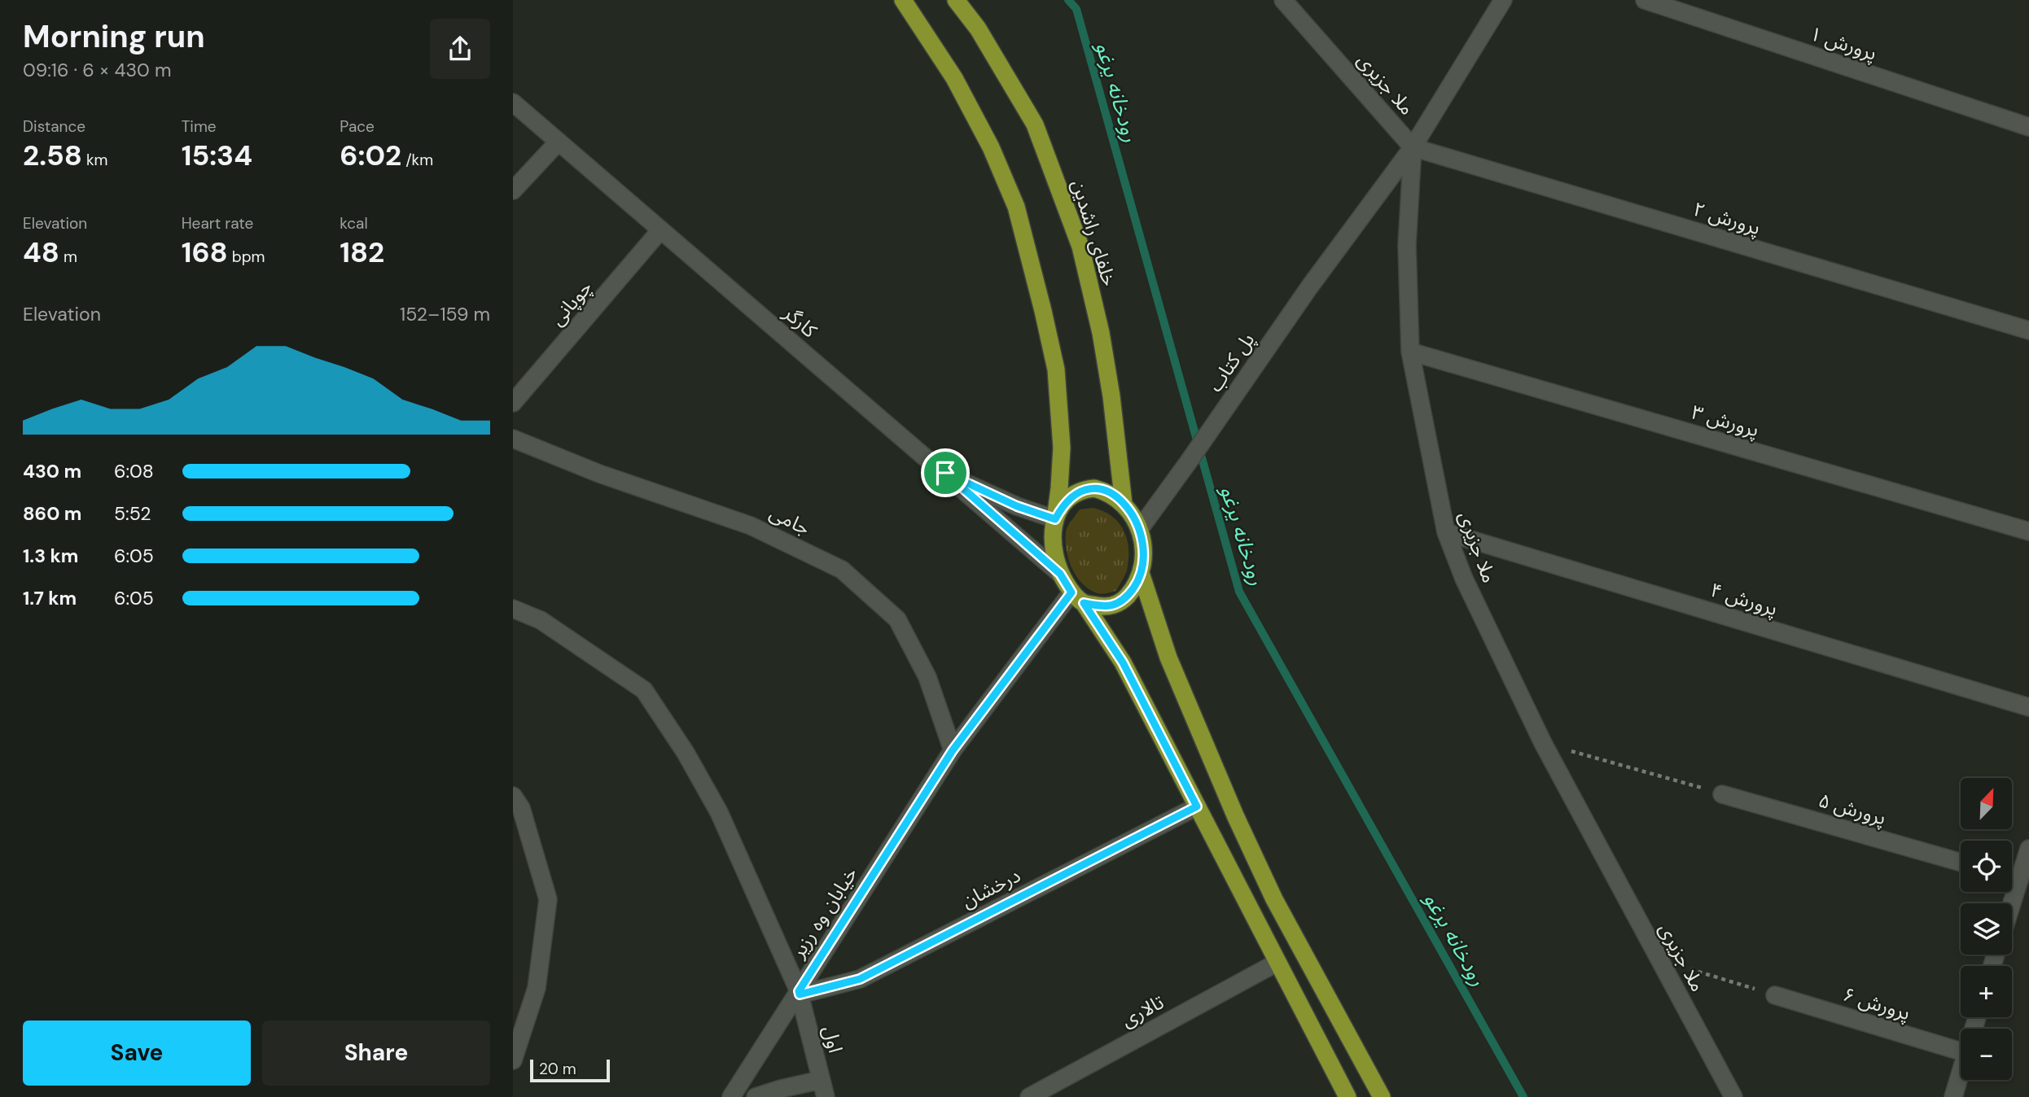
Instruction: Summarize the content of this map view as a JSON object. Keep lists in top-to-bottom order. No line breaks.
{"streets":{"main road":["خلفای راشدین"],"street":["پرورش ۱","ملا جزیری","پرورش ۲","چوپانی","کارگر","پل کتاب","پرورش ۳","جامی","پرورش ۴","پرورش ۵","درخشان","خیابان وه رزیر","پرورش ۶","تالاری","اول"]},"crossings":[["ملا جزیری","پرورش ۲"],["ملا جزیری","پل کتاب"],["ملا جزیری","پرورش ۳"],["ملا جزیری","پرورش ۴"],["پرورش ۲","پل کتاب"],["خلفای راشدین","کارگر"],["خلفای راشدین","پل کتاب"],["خلفای راشدین","خیابان وه رزیر"],["چوپانی","کارگر"],["کارگر","پل کتاب"],["کارگر","خیابان وه رزیر"],["پل کتاب","خیابان وه رزیر"],["جامی","خیابان وه رزیر"],["درخشان","خیابان وه رزیر"],["درخشان","اول"],["خیابان وه رزیر","اول"]],"water":["رودخانه یرغو"],"scale_bar":"20 m","north":"top right","page":{"heading":["Morning run","09:16 · 6 × 430 m"],"stats":[["Distance","2.58 km"],["Time","15:34"],["Pace","6:02 /km"],["Elevation","48 m"],["Heart rate","168 bpm"],["kcal","182"]],"chart":["Elevation","152–159 m"],"list":[{"name":"430 m","note":"6:08"},{"name":"860 m","note":"5:52"},{"name":"1.3 km","note":"6:05"},{"name":"1.7 km","note":"6:05"}],"map_buttons":["+","−"],"buttons":["Save","Share"],"scale":"20 m"}}
